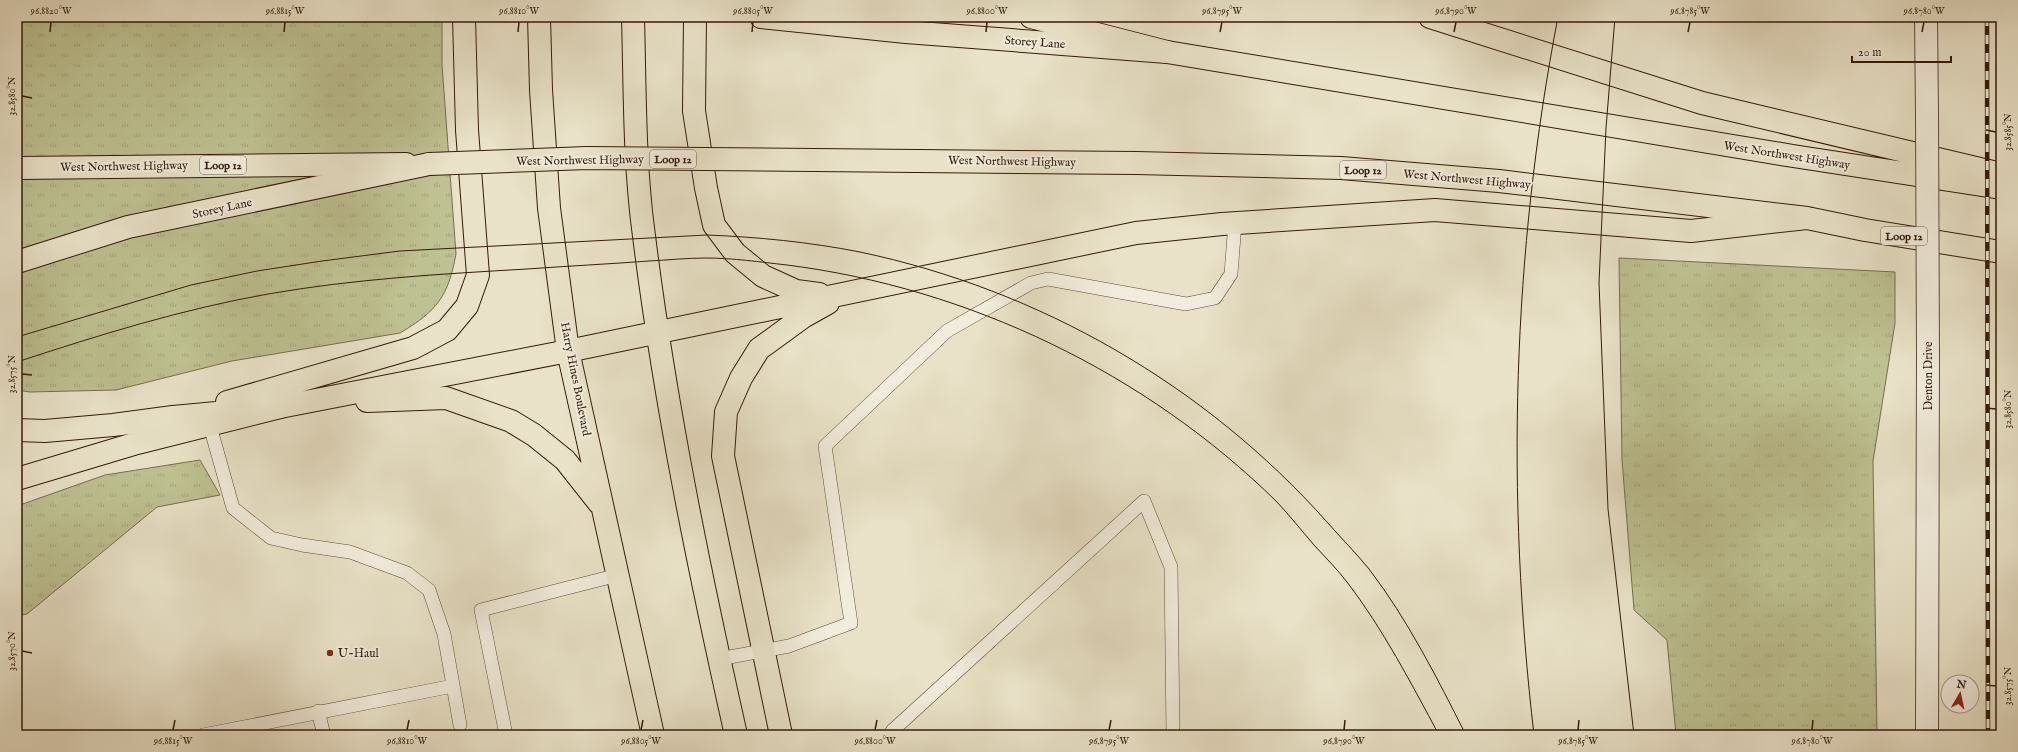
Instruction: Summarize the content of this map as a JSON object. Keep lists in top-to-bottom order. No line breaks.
{"streets":{"main road":["Storey Lane","West Northwest Highway","Loop 12","Harry Hines Boulevard"],"street":["Denton Drive"]},"crossings":[["Storey Lane","West Northwest Highway"]],"places":["U-Haul"],"scale_bar":"20 m","north":"top","coordinates":["96.8820°W","96.8815°W","96.8810°W","96.8805°W","96.8800°W","96.8795°W","96.8790°W","96.8785°W","96.8780°W","32.8580°N","32.8585°N","32.8575°N","32.8570°N"]}
